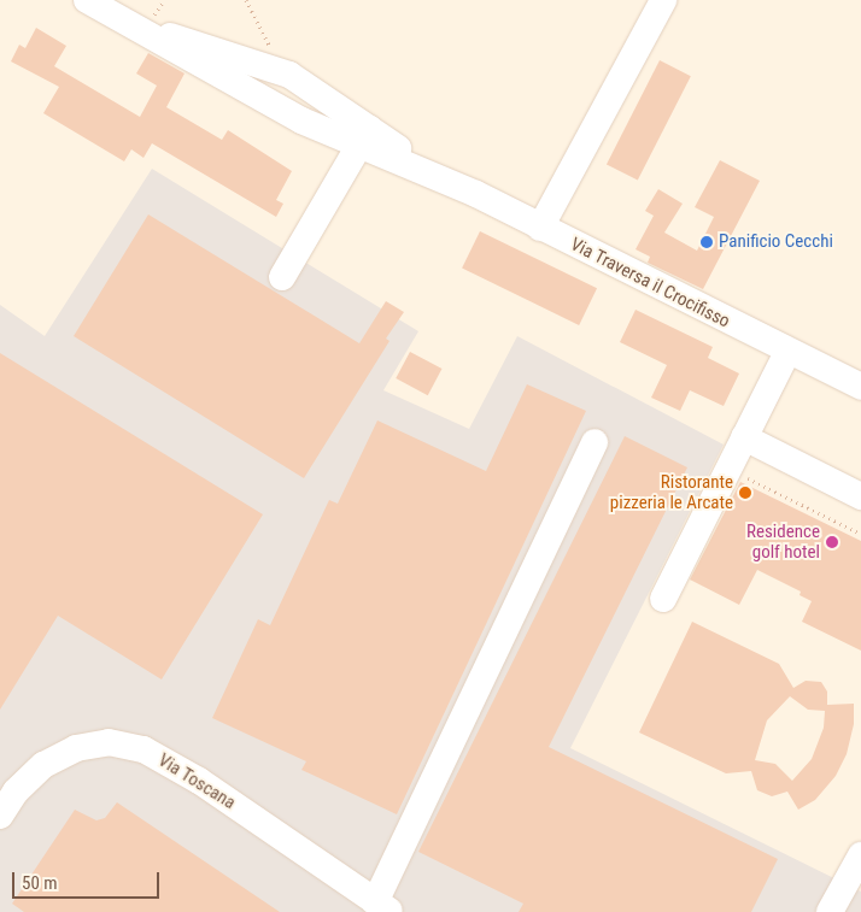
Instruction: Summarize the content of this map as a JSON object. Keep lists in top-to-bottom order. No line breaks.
{"streets":{"street":["Via Traversa il Crocifisso","Via Toscana"]},"places":["Panificio Cecchi","Ristorante pizzeria le Arcate","Residence golf hotel"],"scale_bar":"50 m"}
